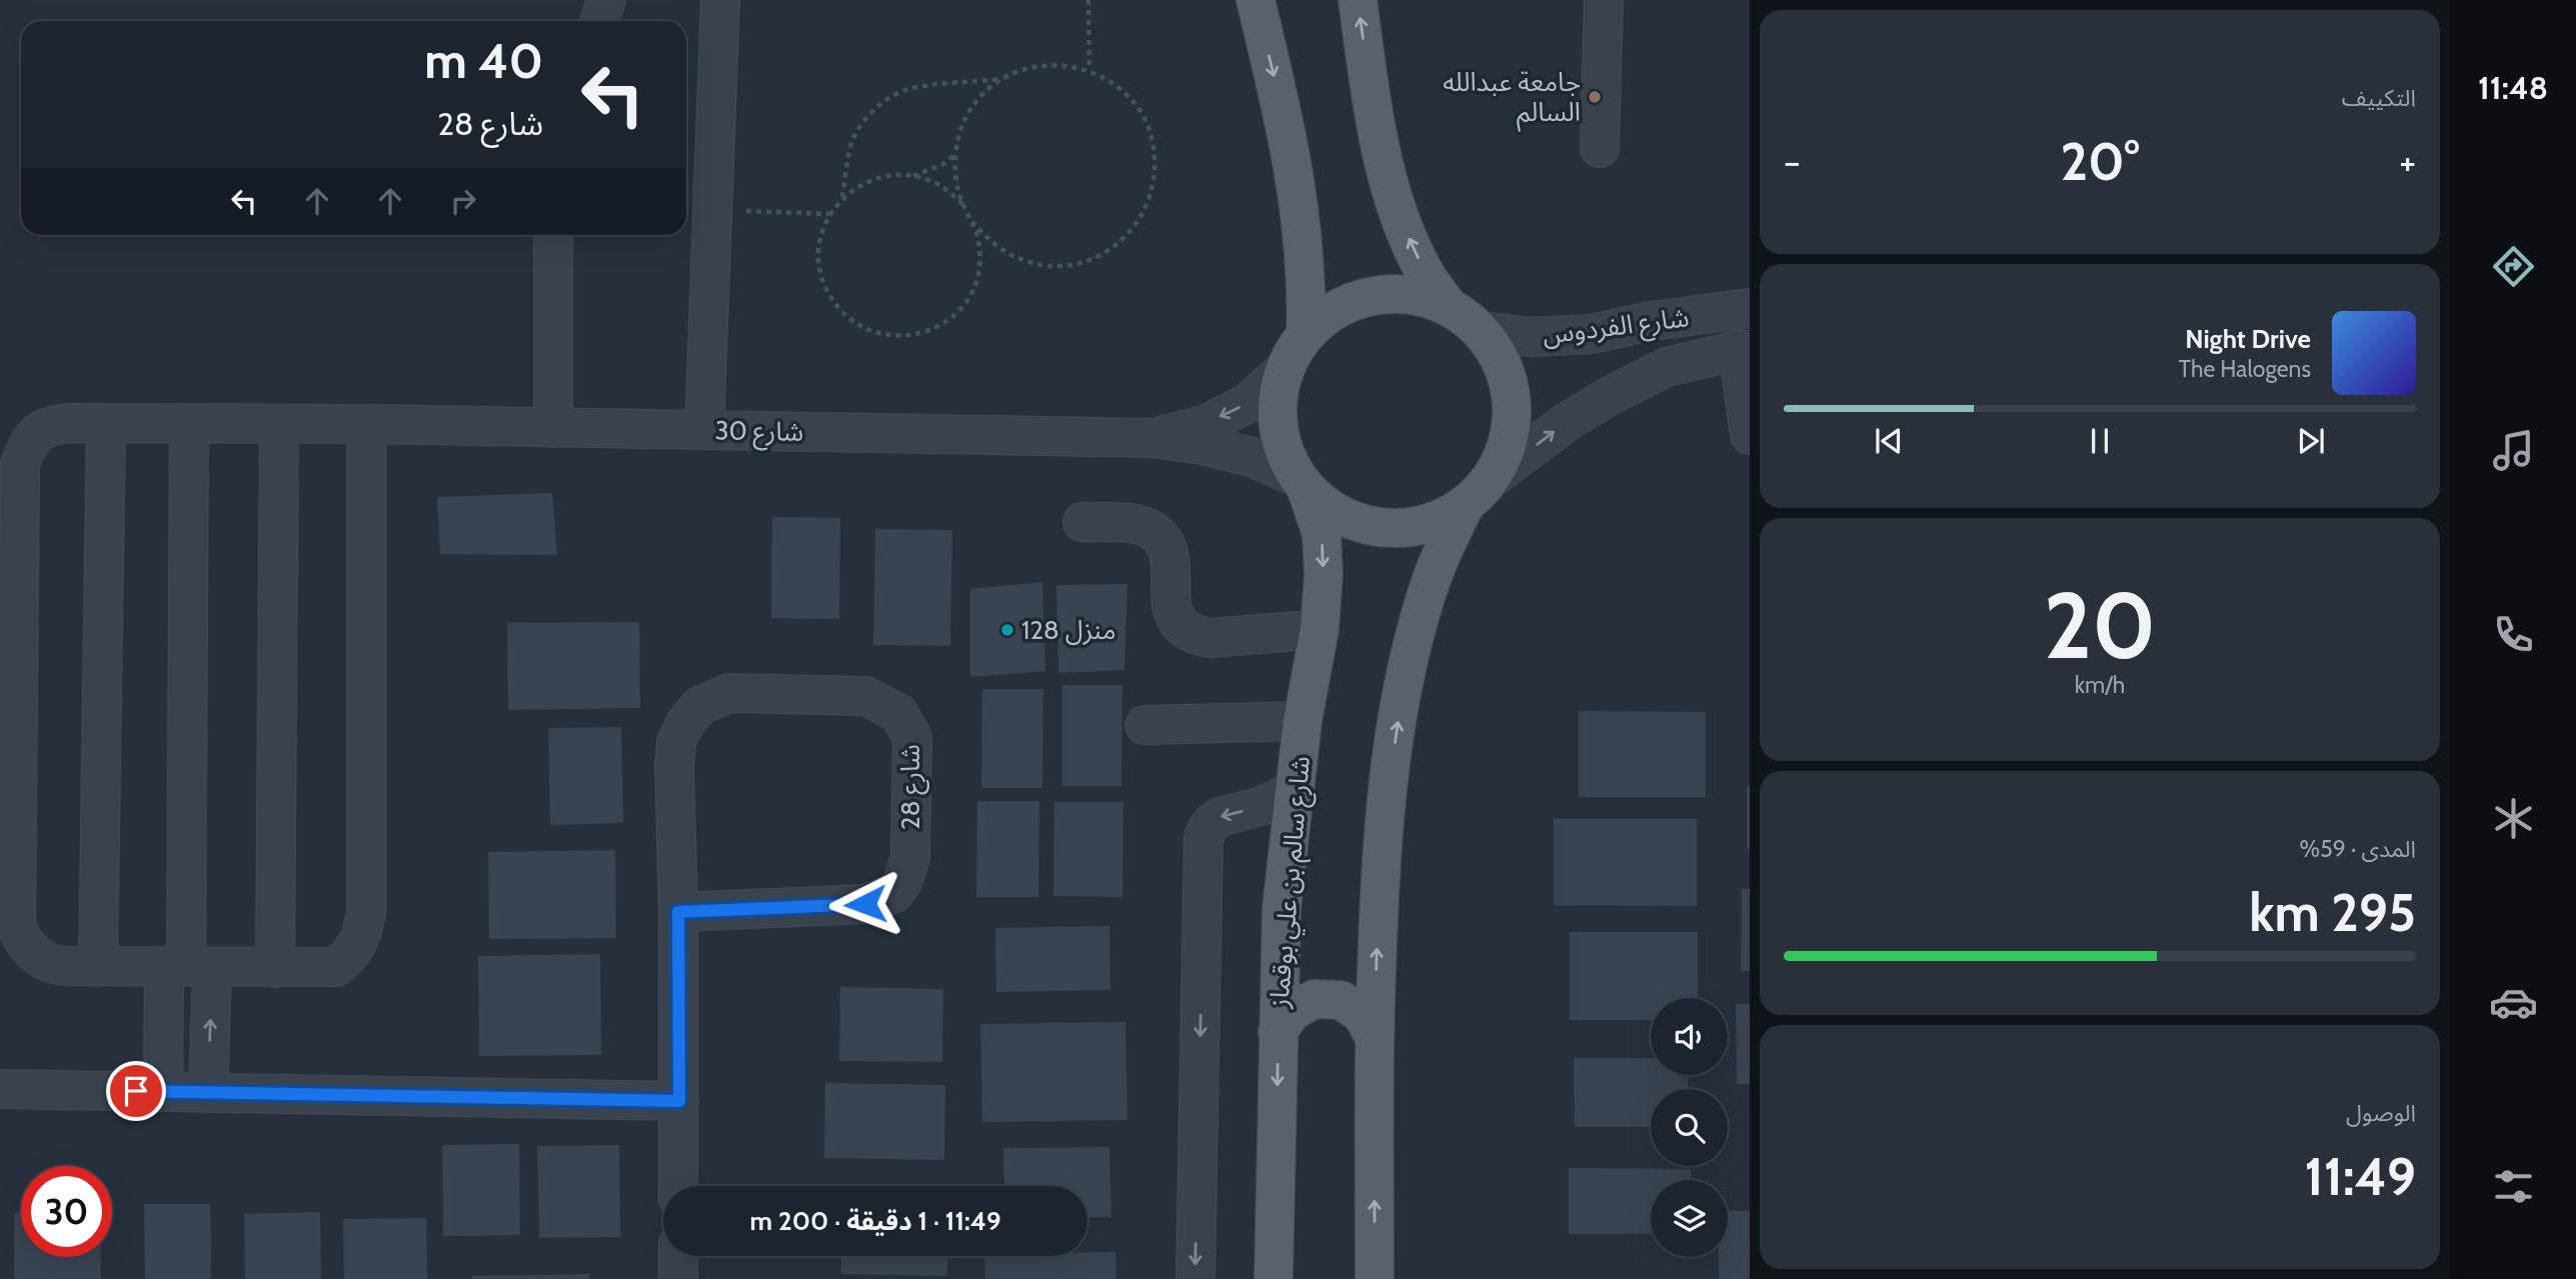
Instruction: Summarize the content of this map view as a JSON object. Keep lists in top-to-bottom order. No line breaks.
{"streets":{"main road":["شارع سالم بن علي بوقماز"],"street":["شارع الفردوس","شارع 30","شارع 28"]},"crossings":[["شارع الفردوس","شارع 30"],["شارع الفردوس","شارع سالم بن علي بوقماز"],["شارع 30","شارع سالم بن علي بوقماز"]],"places":["جامعة عبدالله السالم","منزل 128"],"page":{"tabs":"11:48","tile":["التكييف",["20","km/h"],["المدى · 59%","295 km"],["الوصول","11:49"]],"turn":["40 m","شارع 28"],"heat":["−","20°","+"],"song":["Night Drive","The Halogens"],"limit":"30","trip":"11:49 · 1 دقيقة · 200 m"}}
